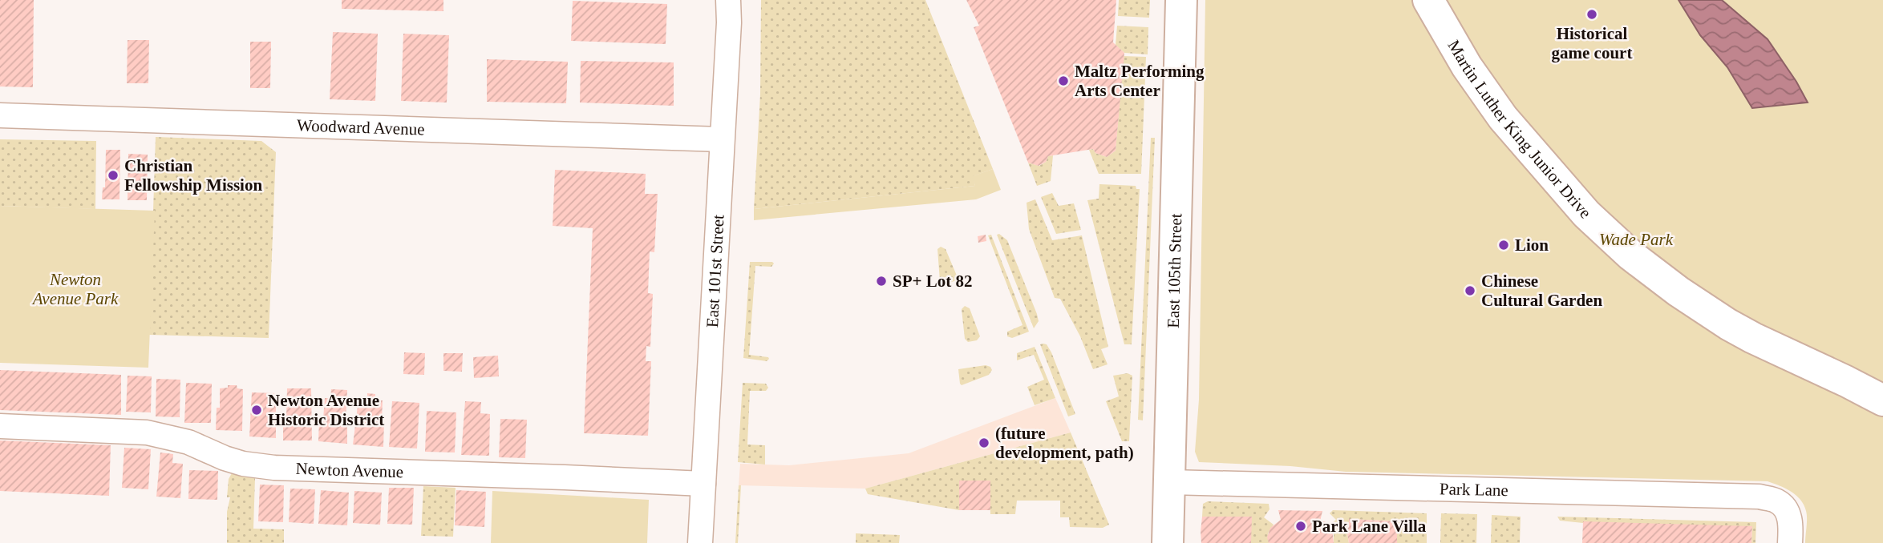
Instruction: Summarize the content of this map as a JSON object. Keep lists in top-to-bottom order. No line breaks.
{"streets":{"main road":["Martin Luther King Junior Drive","East 105th Street"],"street":["Woodward Avenue","East 101st Street","Newton Avenue","Park Lane"]},"crossings":[["Woodward Avenue","East 101st Street"],["East 101st Street","Newton Avenue"],["East 105th Street","Park Lane"]],"parks":["Wade Park","Newton Avenue Park"],"places":["Historical game court","Maltz Performing Arts Center","Christian Fellowship Mission","Lion","SP+ Lot 82","Chinese Cultural Garden","Newton Avenue Historic District","(future development, path)","Park Lane Villa"]}
